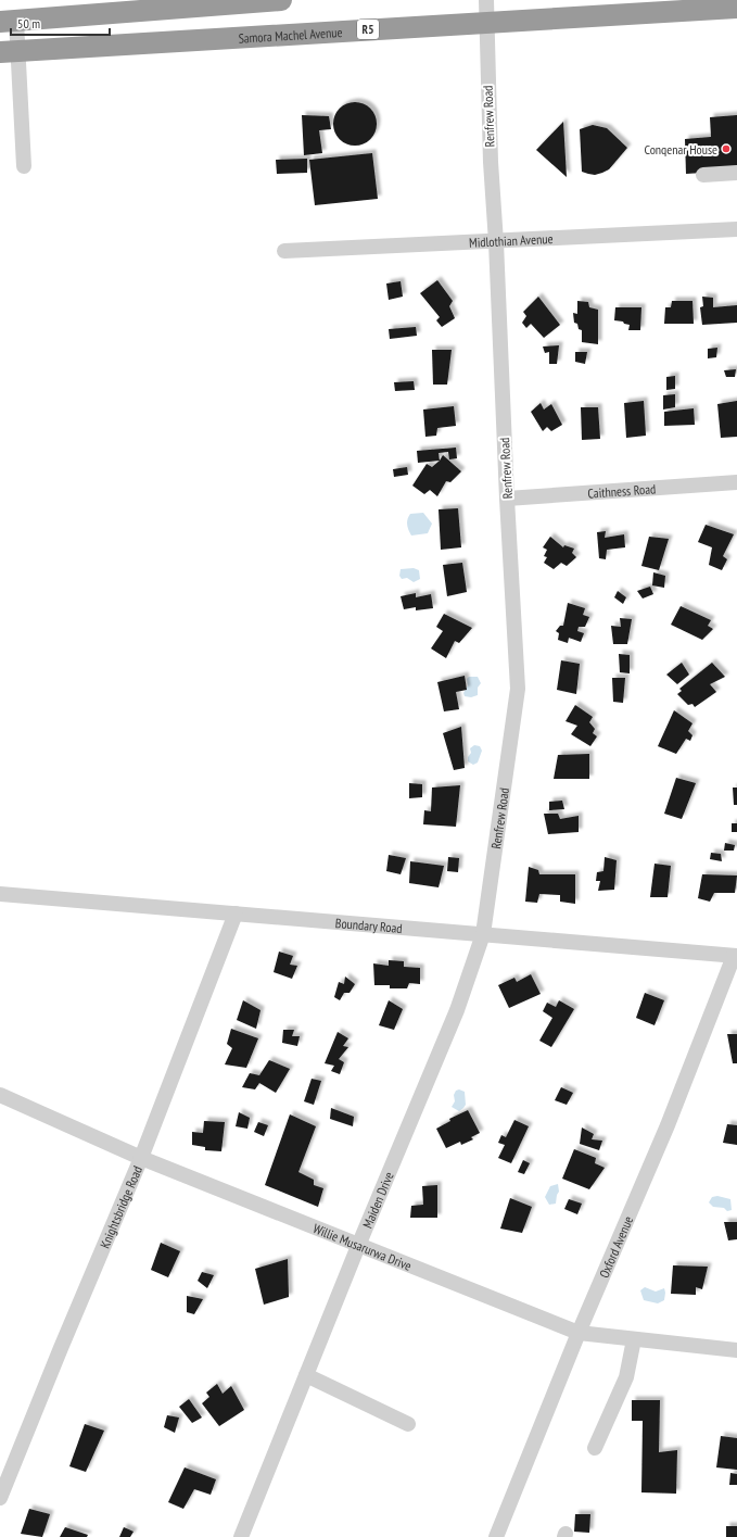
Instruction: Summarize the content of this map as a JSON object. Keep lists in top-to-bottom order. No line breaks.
{"streets":{"highway":["R5","Samora Machel Avenue"],"street":["Renfrew Road","Midlothian Avenue","Caithness Road","Boundary Road","Maiden Drive","Knightsbridge Road","Willie Musarurwa Drive","Oxford Avenue"]},"crossings":[["Samora Machel Avenue","Renfrew Road"],["Renfrew Road","Midlothian Avenue"],["Renfrew Road","Caithness Road"],["Renfrew Road","Boundary Road"],["Renfrew Road","Maiden Drive"],["Boundary Road","Maiden Drive"],["Boundary Road","Knightsbridge Road"],["Boundary Road","Oxford Avenue"],["Maiden Drive","Willie Musarurwa Drive"],["Knightsbridge Road","Willie Musarurwa Drive"],["Willie Musarurwa Drive","Oxford Avenue"]],"places":["Conqenar House"],"scale_bar":"50 m"}
